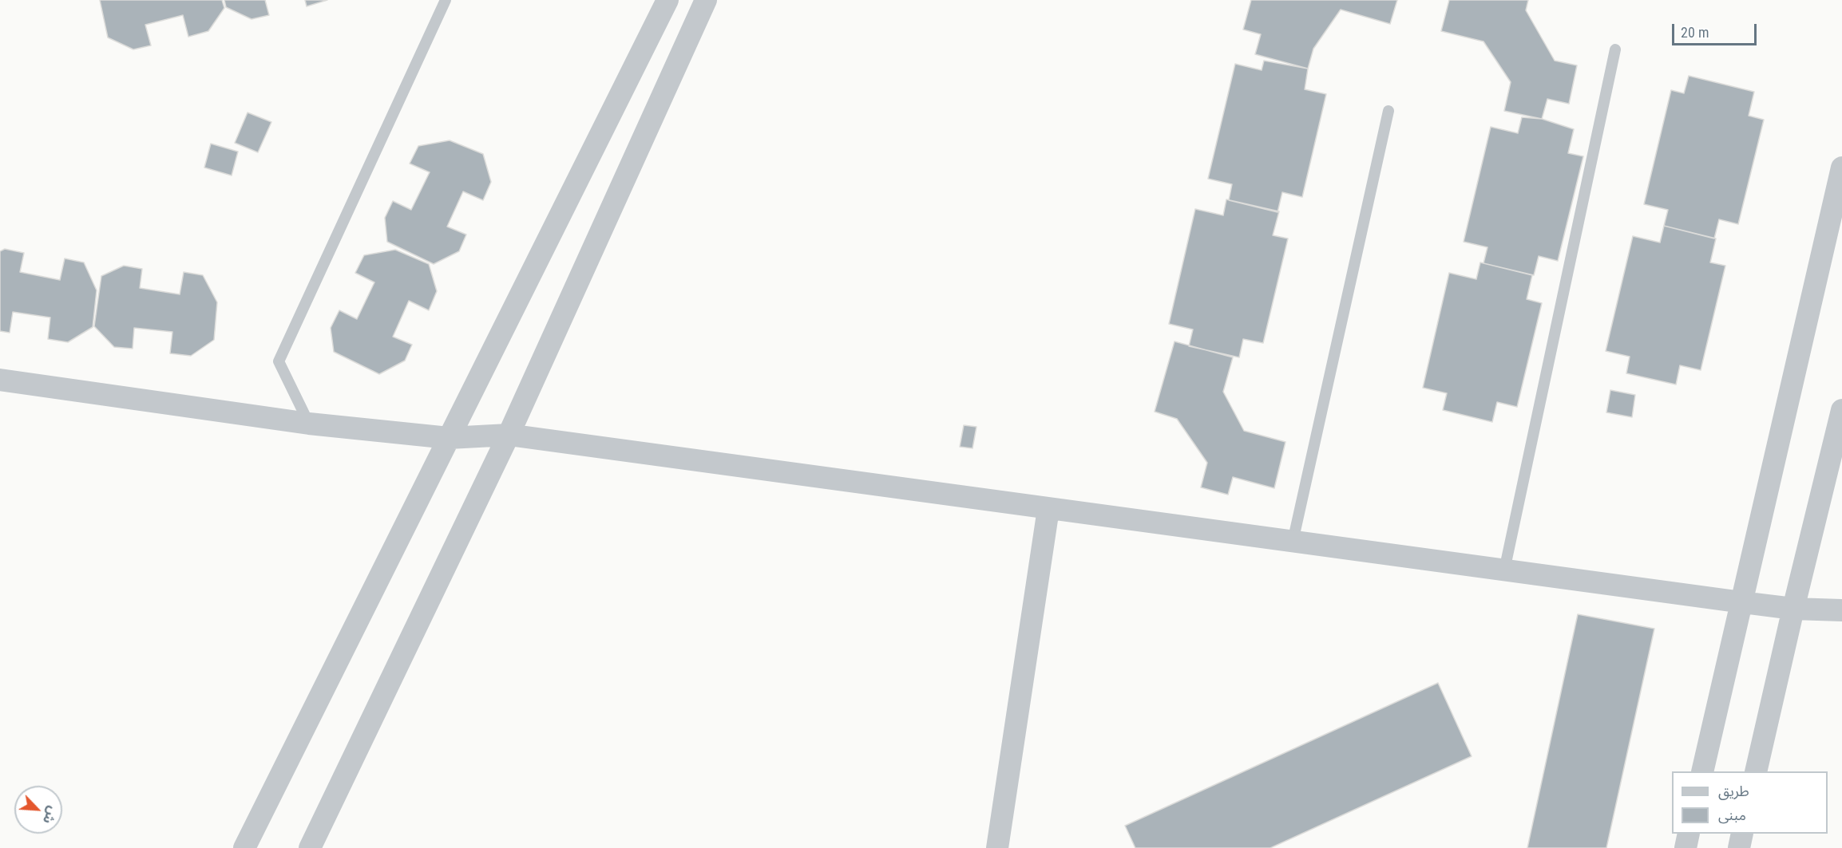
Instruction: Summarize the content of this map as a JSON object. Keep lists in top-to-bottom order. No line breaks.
{"legend":["طريق","مبنى"],"scale_bar":"20 m","north":"bottom right"}
